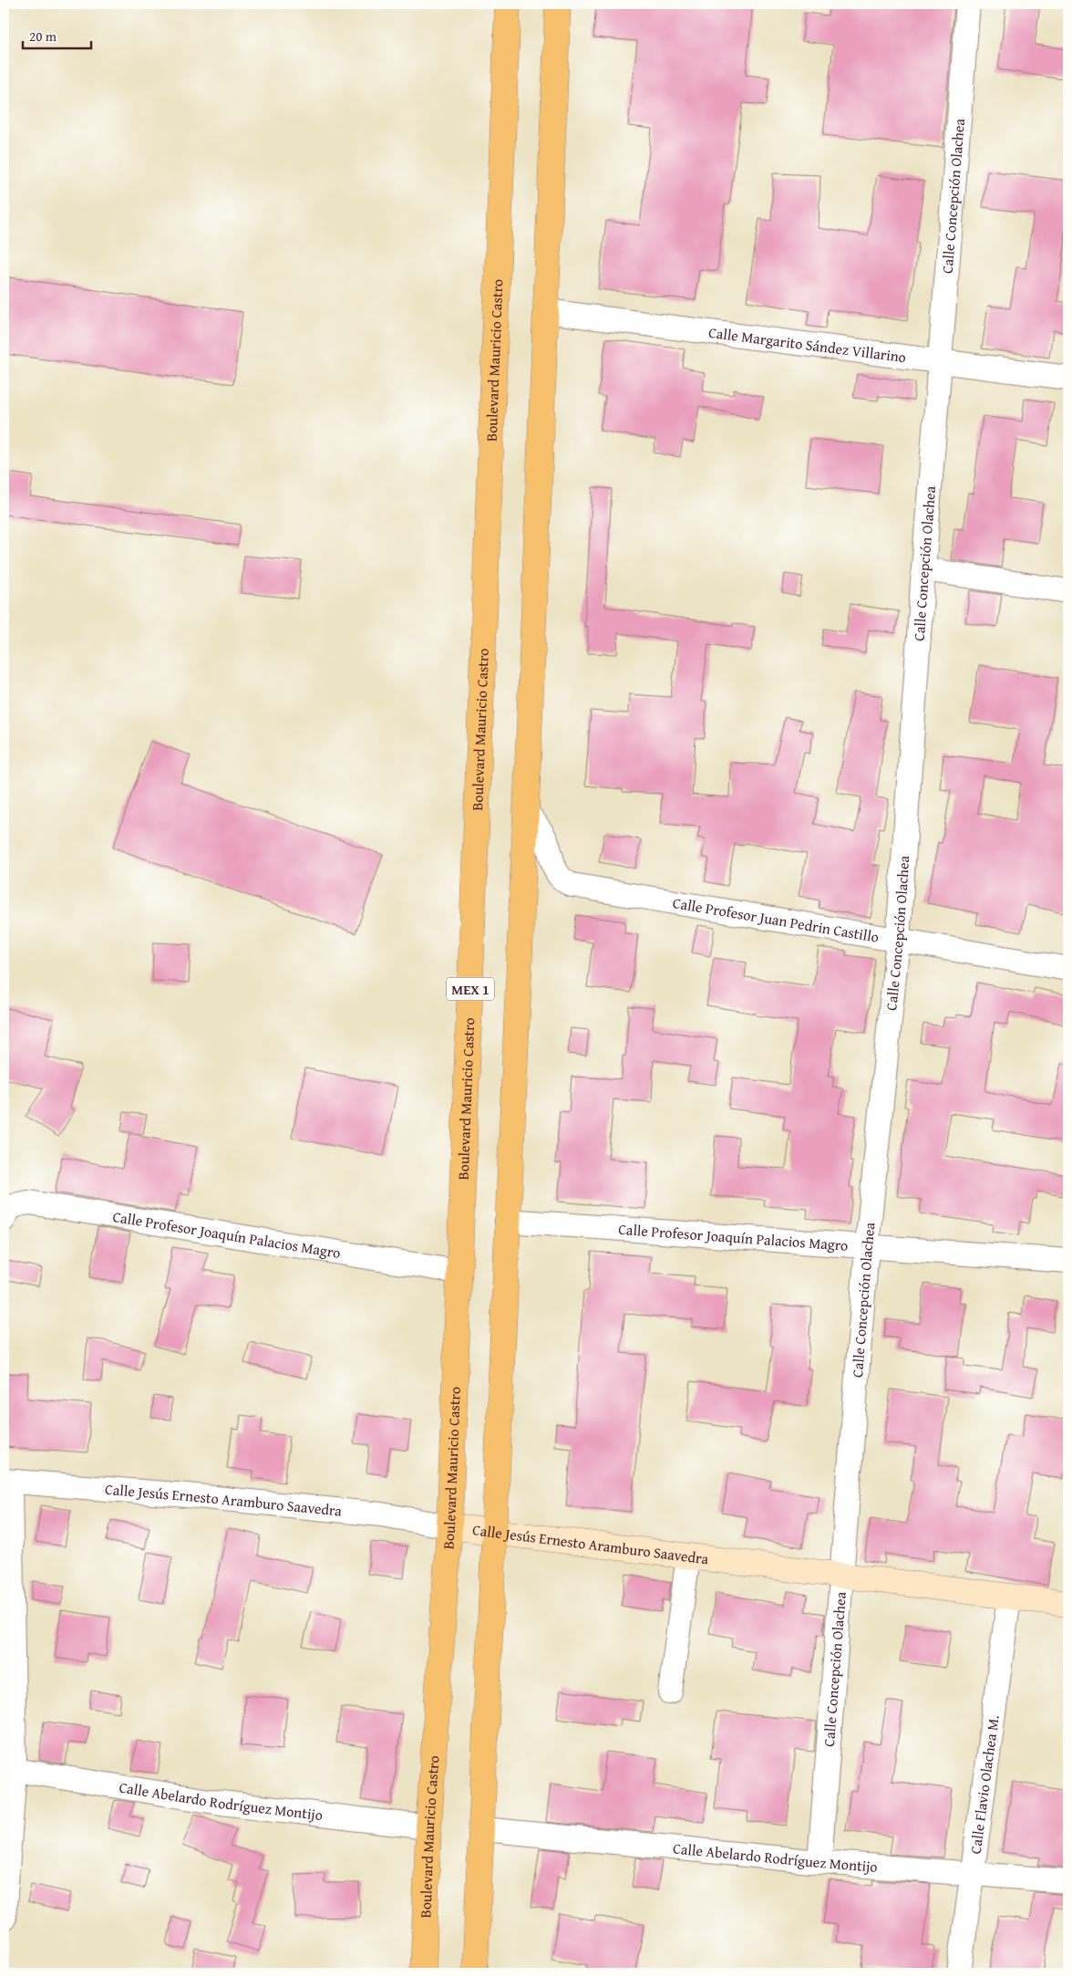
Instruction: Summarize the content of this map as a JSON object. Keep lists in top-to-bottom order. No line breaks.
{"streets":{"main road":["Boulevard Mauricio Castro","MEX 1"],"street":["Calle Concepción Olachea","Calle Margarito Sández Villarino","Calle Profesor Juan Pedrin Castillo","Calle Profesor Joaquín Palacios Magro","Calle Jesús Ernesto Aramburo Saavedra","Calle Flavio Olachea M.","Calle Abelardo Rodríguez Montijo"]},"crossings":[["Calle Concepción Olachea","Calle Margarito Sández Villarino"],["Calle Concepción Olachea","Calle Profesor Juan Pedrin Castillo"],["Calle Concepción Olachea","Calle Profesor Joaquín Palacios Magro"],["Calle Concepción Olachea","Calle Jesús Ernesto Aramburo Saavedra"],["Calle Concepción Olachea","Calle Abelardo Rodríguez Montijo"],["Boulevard Mauricio Castro","Calle Profesor Joaquín Palacios Magro"],["Boulevard Mauricio Castro","Calle Jesús Ernesto Aramburo Saavedra"],["Boulevard Mauricio Castro","Calle Abelardo Rodríguez Montijo"],["Calle Jesús Ernesto Aramburo Saavedra","Calle Flavio Olachea M."],["Calle Flavio Olachea M.","Calle Abelardo Rodríguez Montijo"]],"scale_bar":"20 m"}
